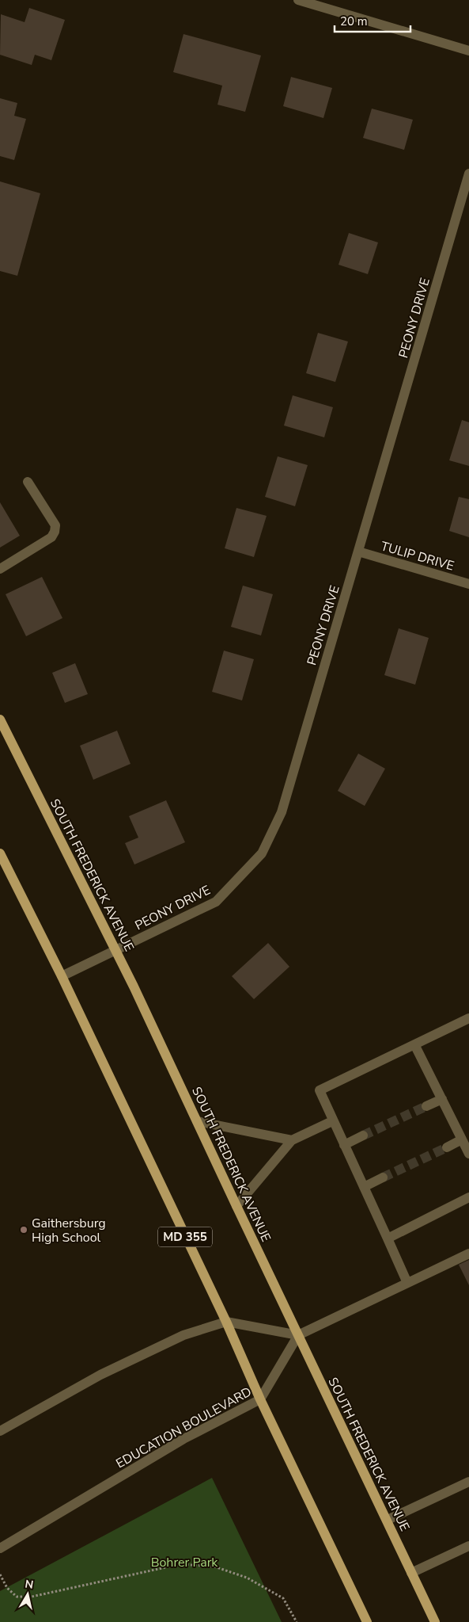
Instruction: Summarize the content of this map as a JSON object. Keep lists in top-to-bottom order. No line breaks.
{"streets":{"main road":["SOUTH FREDERICK AVENUE","MD 355"],"street":["PEONY DRIVE","TULIP DRIVE","EDUCATION BOULEVARD"]},"crossings":[["PEONY DRIVE","TULIP DRIVE"],["PEONY DRIVE","SOUTH FREDERICK AVENUE"],["PEONY DRIVE","MD 355"],["SOUTH FREDERICK AVENUE","EDUCATION BOULEVARD"],["MD 355","EDUCATION BOULEVARD"]],"parks":["Bohrer Park"],"places":["Gaithersburg High School"],"scale_bar":"20 m","north":"top"}
